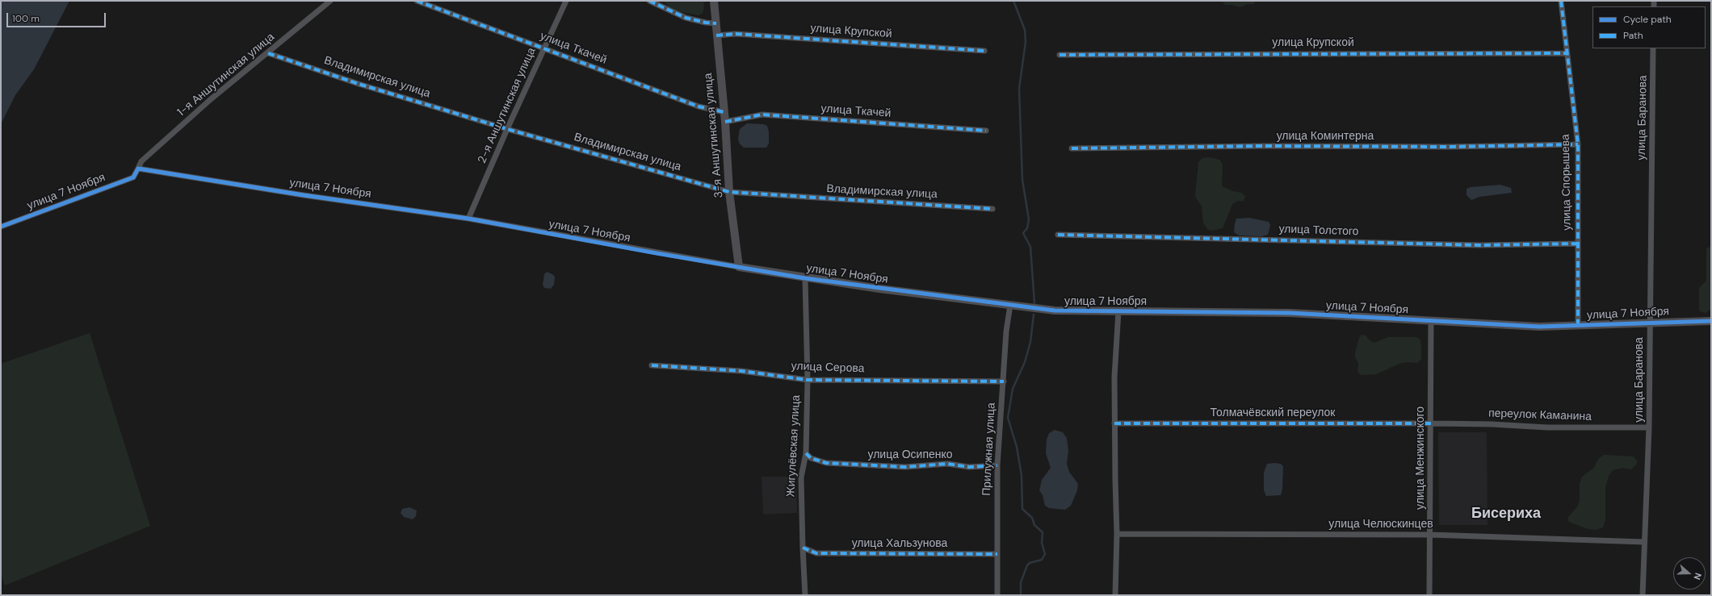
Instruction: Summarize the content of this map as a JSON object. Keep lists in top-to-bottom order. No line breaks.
{"streets":{"street":["улица Крупской","улица Ткачей","1-я Аншутинская улица","Владимирская улица","2-я Аншутинская улица","улица Баранова","3-я Аншутинская улица","улица Коминтерна","улица Спорышева","улица 7 Ноября","улица Толстого","улица Серова","Толмачёвский переулок","переулок Каманина","Жигулёвская улица","Прилужная улица","улица Осипенко","улица Менжинского","улица Челюскинцев","улица Хальзунова"]},"crossings":[["улица Крупской","3-я Аншутинская улица"],["улица Крупской","улица Спорышева"],["улица Ткачей","2-я Аншутинская улица"],["улица Ткачей","3-я Аншутинская улица"],["1-я Аншутинская улица","Владимирская улица"],["1-я Аншутинская улица","улица 7 Ноября"],["Владимирская улица","2-я Аншутинская улица"],["Владимирская улица","3-я Аншутинская улица"],["2-я Аншутинская улица","улица 7 Ноября"],["улица Баранова","улица 7 Ноября"],["улица Баранова","переулок Каманина"],["улица Баранова","улица Челюскинцев"],["3-я Аншутинская улица","улица 7 Ноября"],["улица Коминтерна","улица Спорышева"],["улица Спорышева","улица 7 Ноября"],["улица Спорышева","улица Толстого"],["улица 7 Ноября","Жигулёвская улица"],["улица 7 Ноября","Прилужная улица"],["улица 7 Ноября","улица Менжинского"],["улица Серова","Жигулёвская улица"],["улица Серова","Прилужная улица"],["Толмачёвский переулок","переулок Каманина"],["Толмачёвский переулок","улица Менжинского"],["переулок Каманина","улица Менжинского"],["Жигулёвская улица","улица Осипенко"],["Жигулёвская улица","улица Хальзунова"],["Прилужная улица","улица Осипенко"],["Прилужная улица","улица Хальзунова"],["улица Менжинского","улица Челюскинцев"]],"districts":["Бисериха"],"legend":["Cycle path","Path"],"scale_bar":"100 m","north":"right"}
